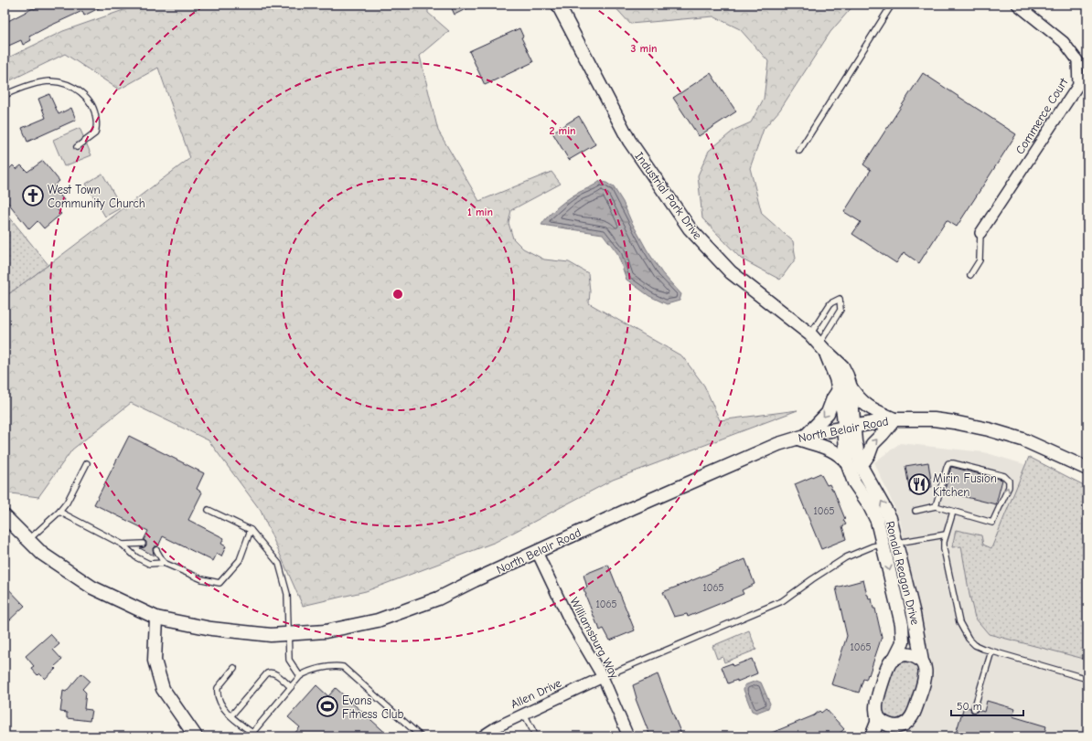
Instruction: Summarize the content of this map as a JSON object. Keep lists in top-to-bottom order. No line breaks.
{"streets":{"street":["Commerce Court","Industrial Park Drive","North Belair Road","Ronald Reagan Drive","Williamsburg Way","Allen Drive"]},"crossings":[["North Belair Road","Ronald Reagan Drive"],["North Belair Road","Williamsburg Way"],["Williamsburg Way","Allen Drive"]],"places":{"church":["West Town Community Church"],"restaurant":["Mirin Fusion Kitchen"],"sports":["Evans Fitness Club"]},"house_numbers":["1065","1065","1065","1065"],"scale_bar":"50 m","rings":["3 min","2 min","1 min"]}
